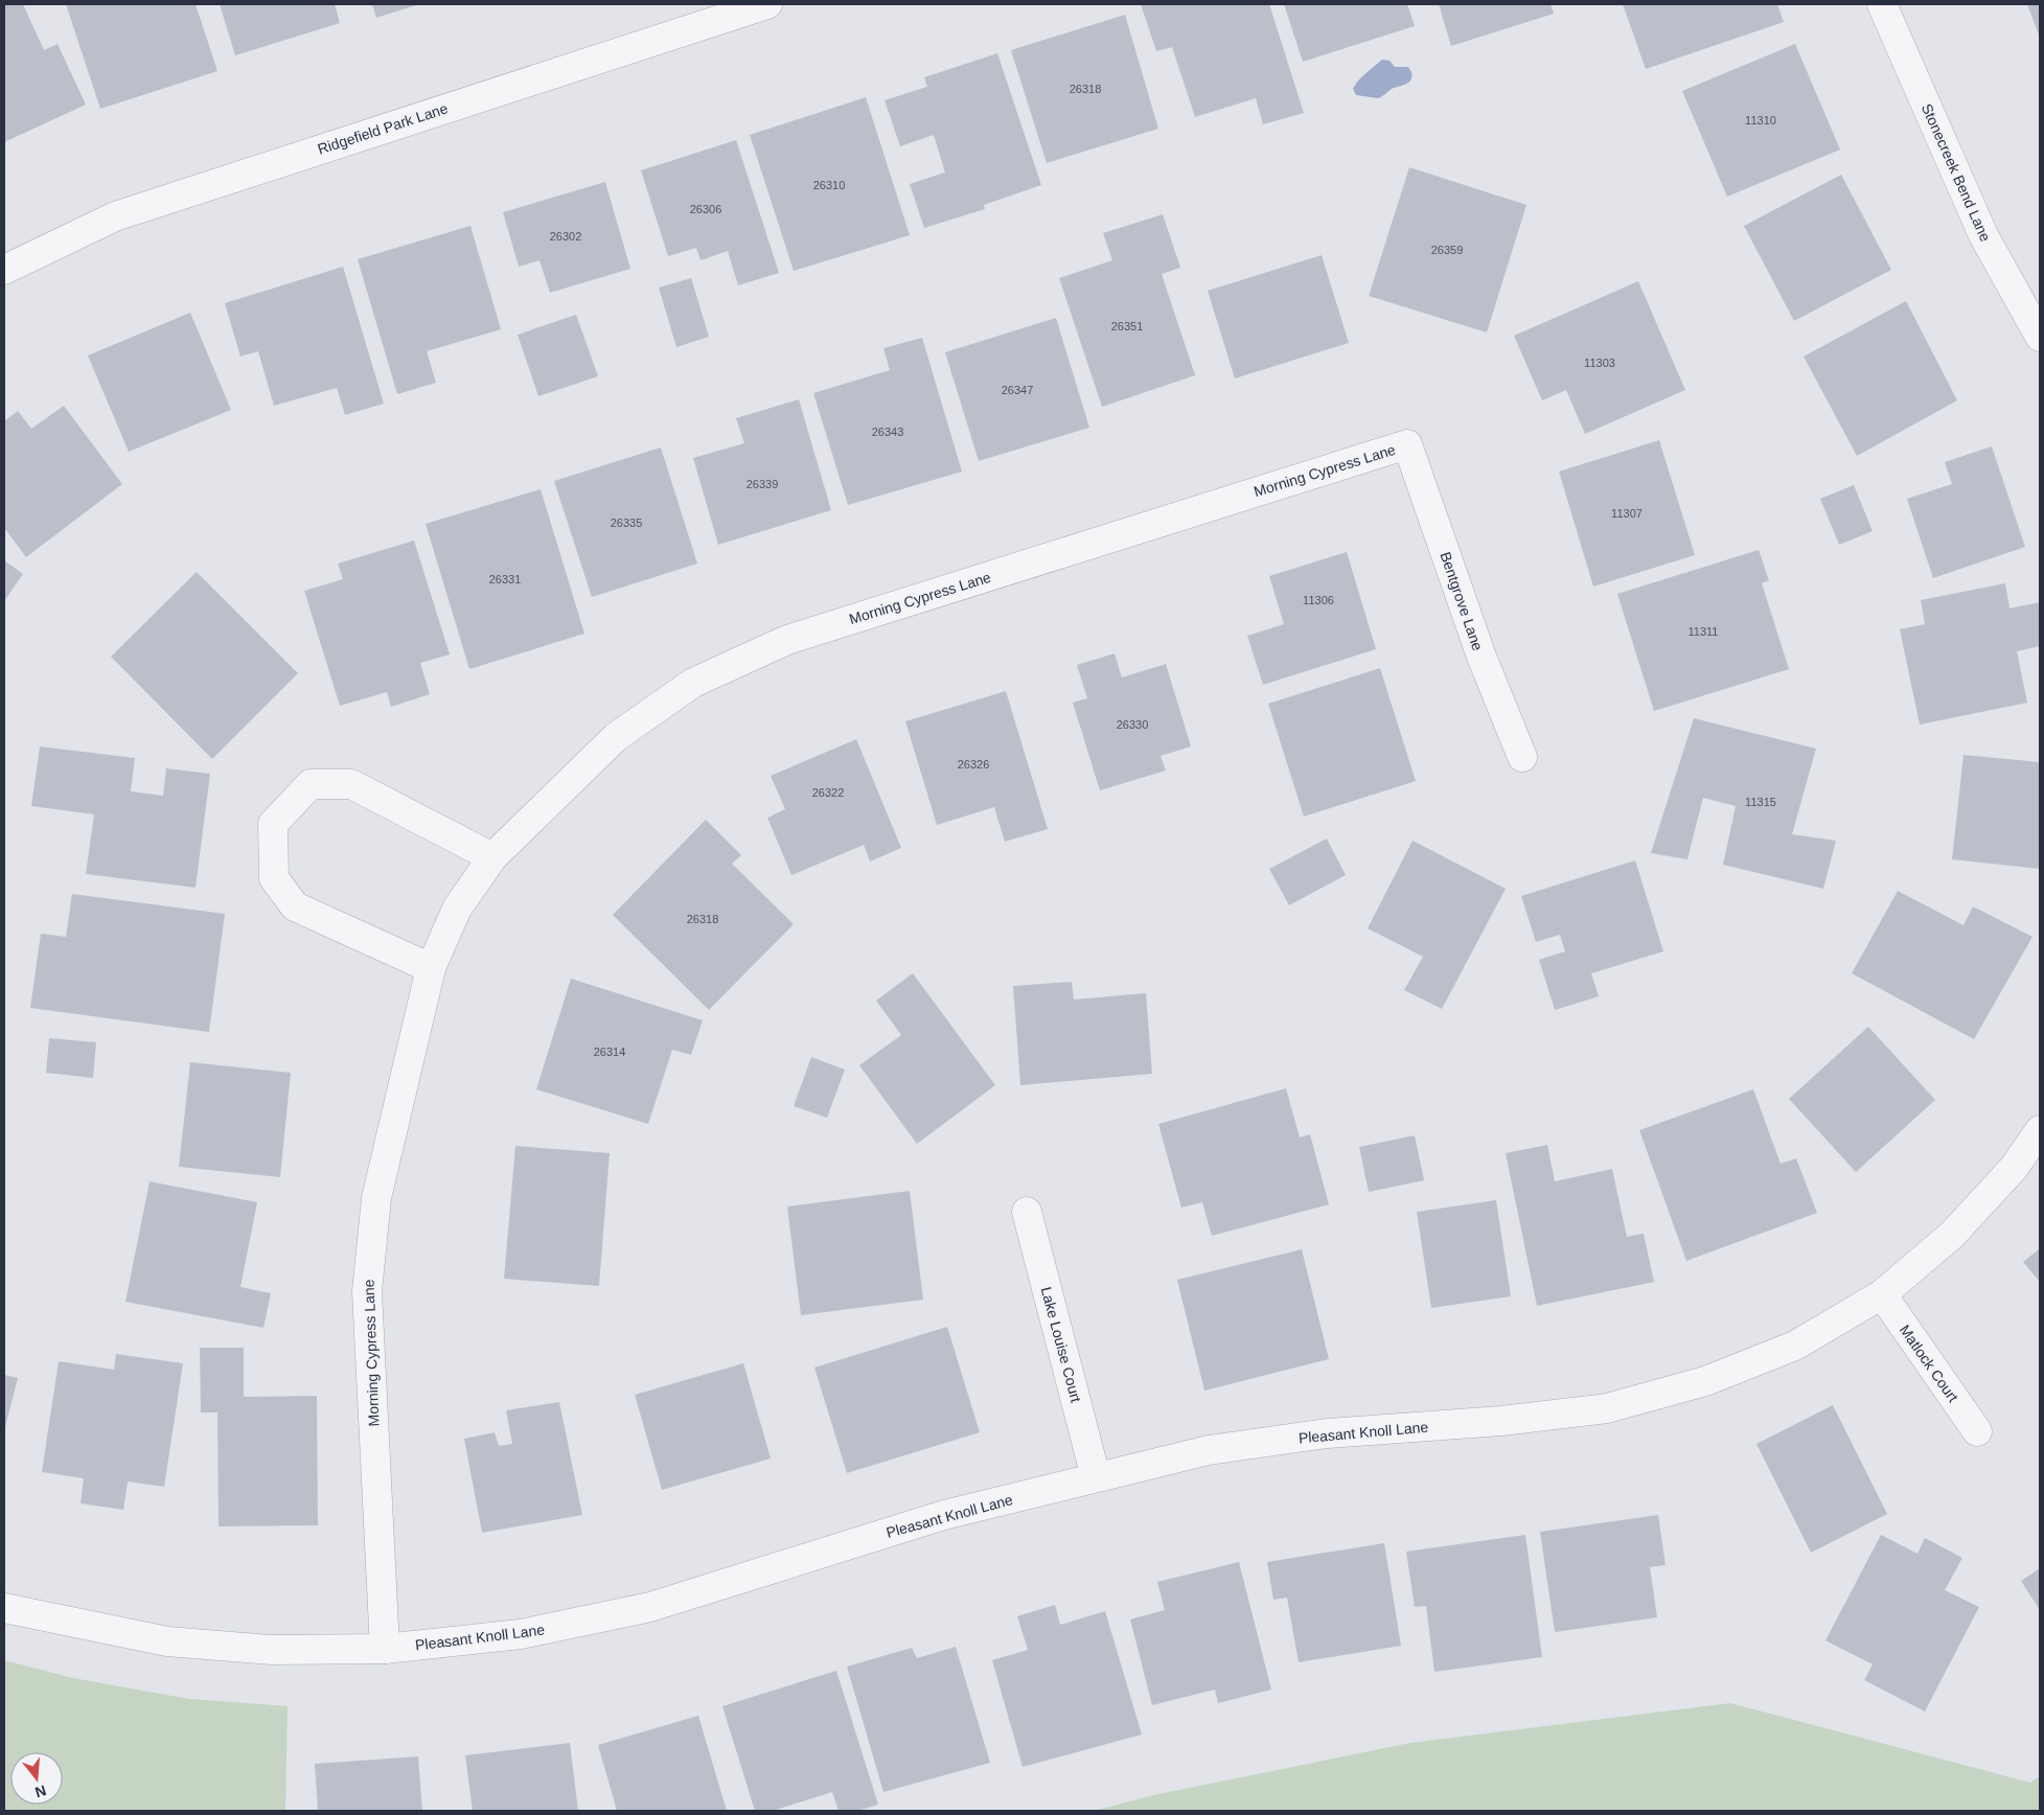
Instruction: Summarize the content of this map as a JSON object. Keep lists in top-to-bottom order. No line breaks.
{"streets":{"street":["Ridgefield Park Lane","Stonecreek Bend Lane","Morning Cypress Lane","Bentgrove Lane","Lake Louise Court","Matlock Court","Pleasant Knoll Lane"]},"crossings":[["Morning Cypress Lane","Bentgrove Lane"],["Morning Cypress Lane","Pleasant Knoll Lane"],["Lake Louise Court","Pleasant Knoll Lane"],["Matlock Court","Pleasant Knoll Lane"]],"house_numbers":["26318","11310","26310","26306","26302","26359","26351","11303","26347","26343","26339","11307","26335","26331","11306","11311","26330","26326","26322","11315","26318","26314"],"north":"bottom"}
